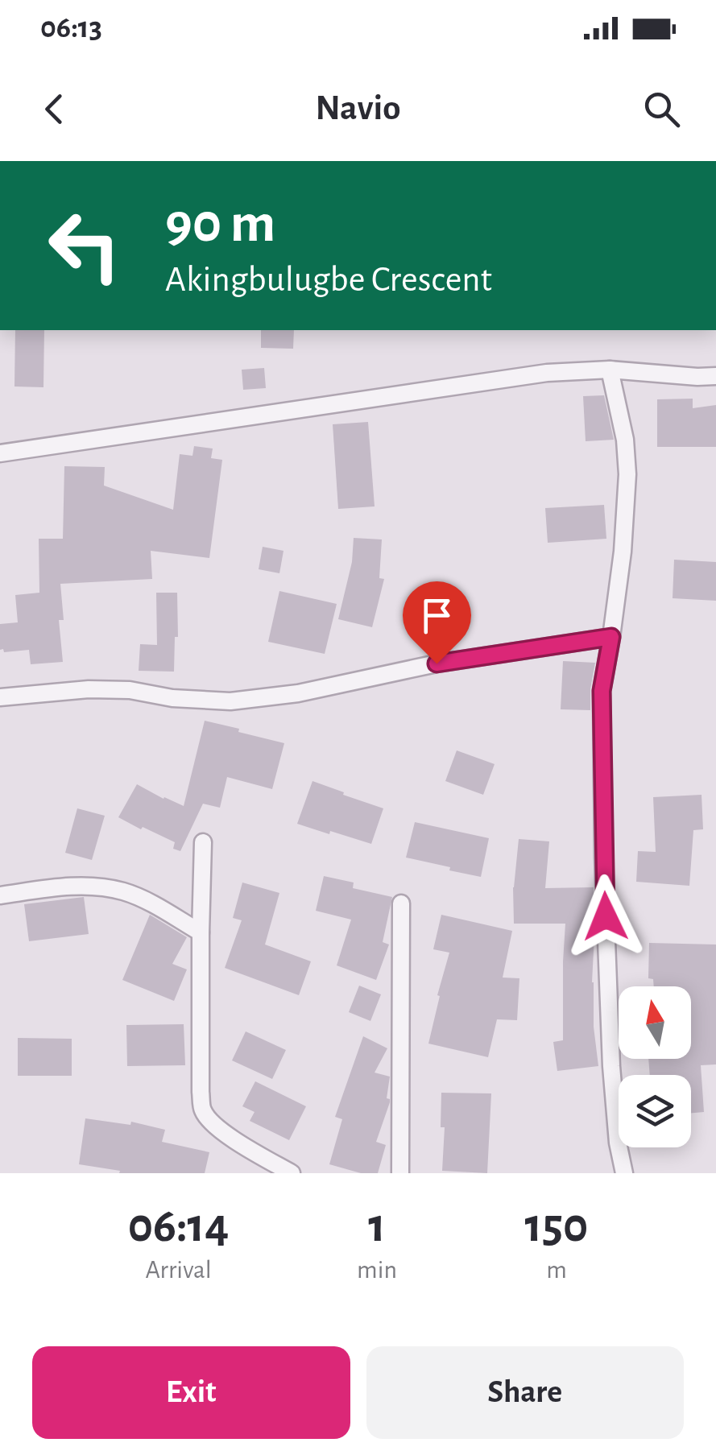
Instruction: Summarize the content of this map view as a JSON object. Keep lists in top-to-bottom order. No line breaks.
{"north":"top","page":{"status":"06:13","header":"Navio","turn":["90 m","Akingbulugbe Crescent"],"eta":["06:14","Arrival","1","min","150","m"],"buttons":["Exit","Share"]}}
